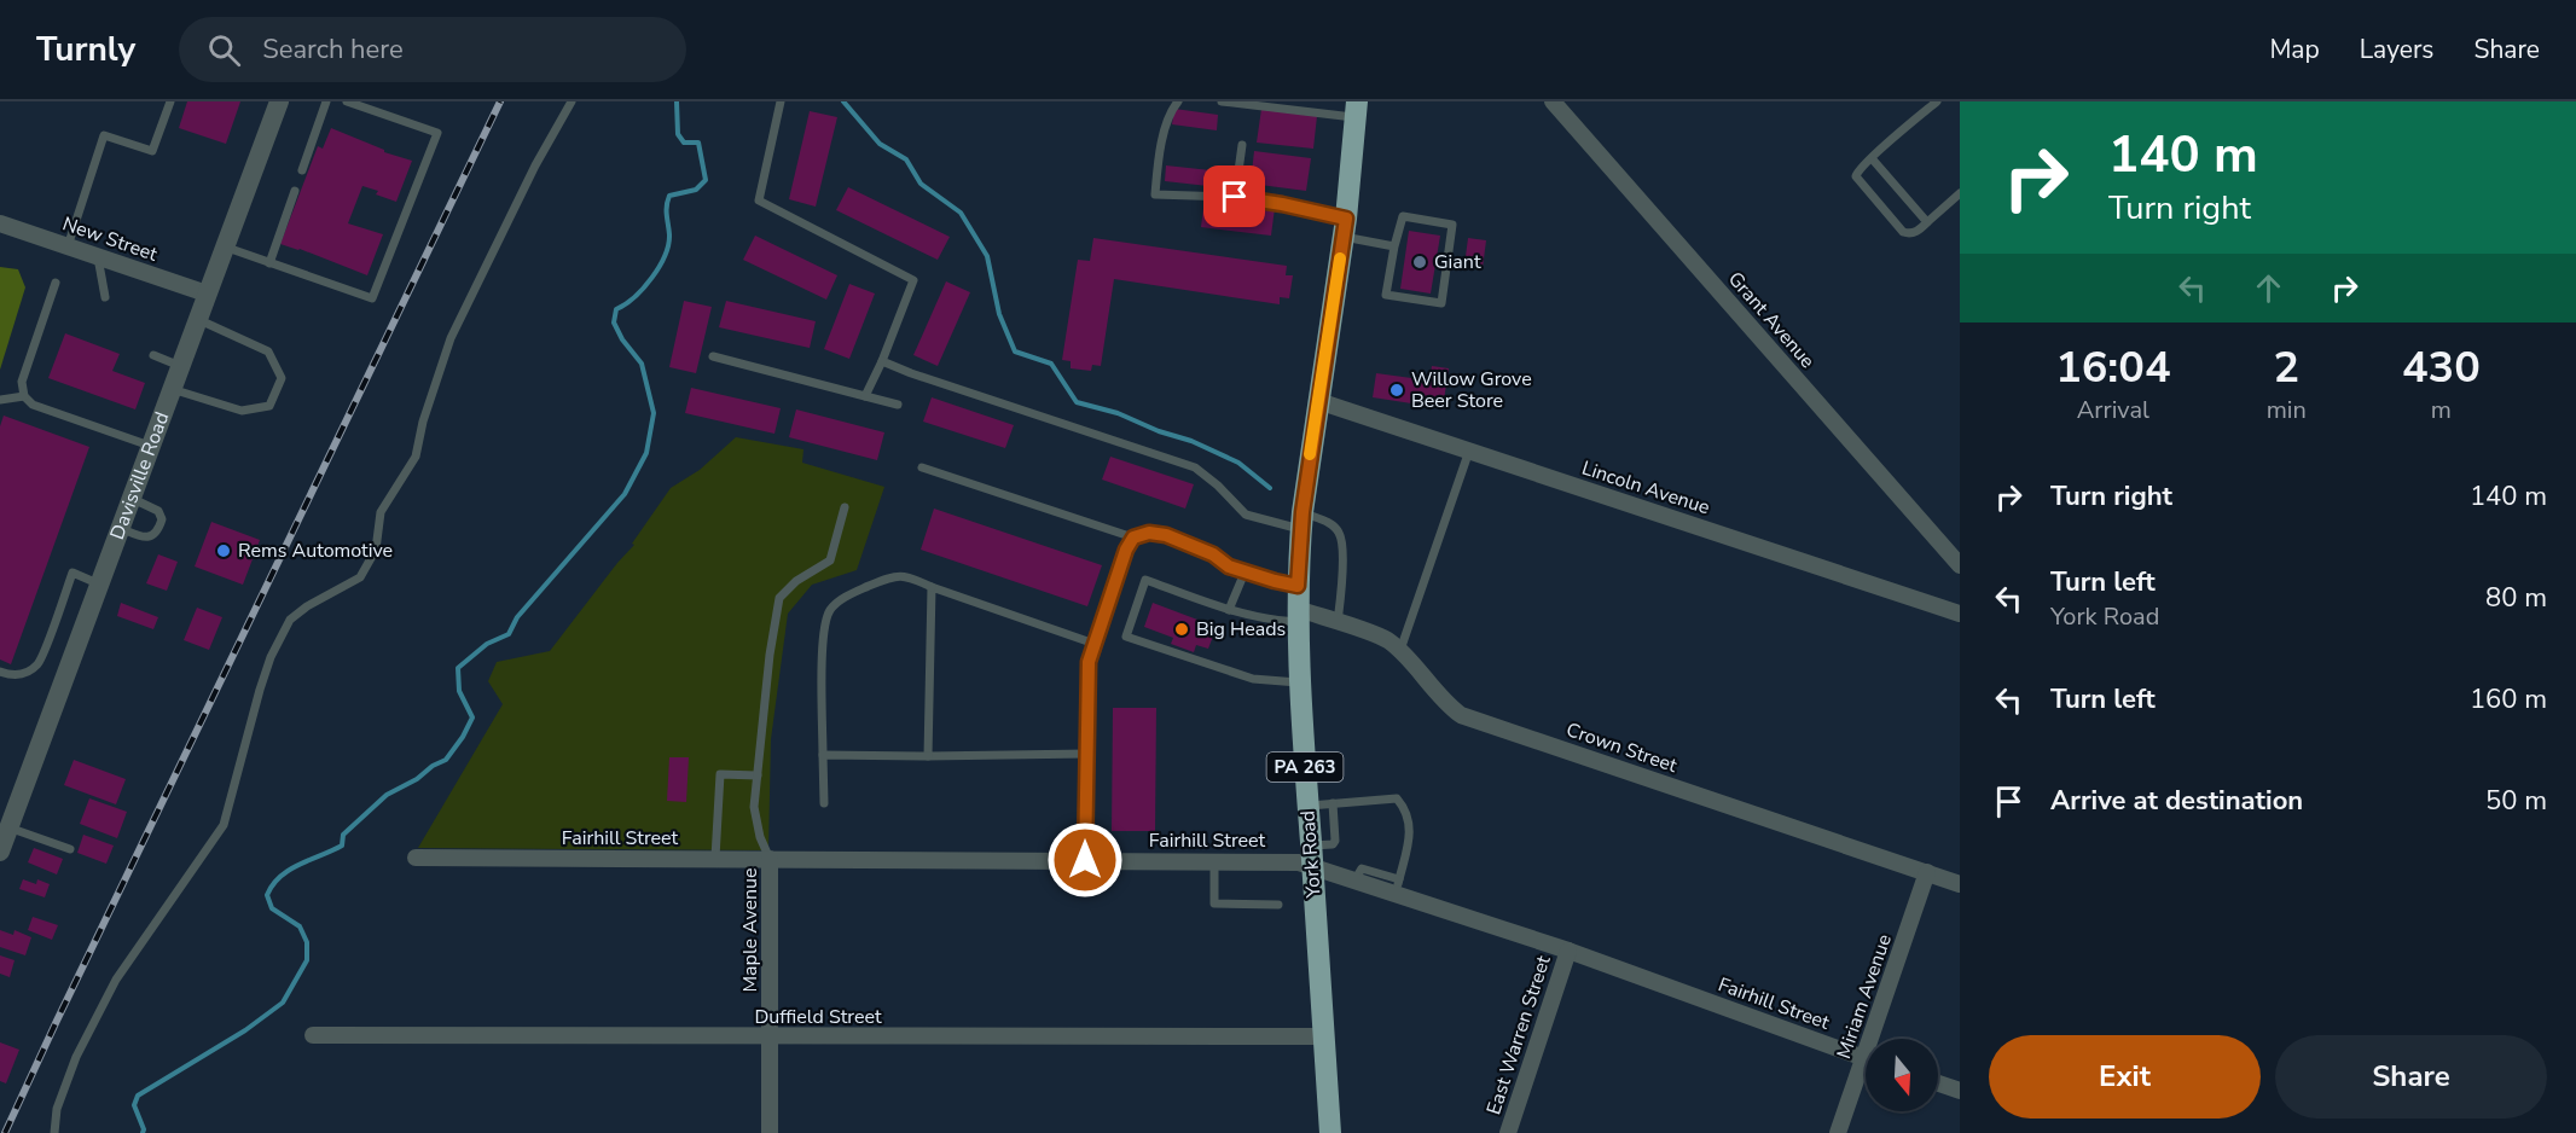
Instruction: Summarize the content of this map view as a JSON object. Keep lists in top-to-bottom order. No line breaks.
{"streets":{"highway":["PA 263","York Road"],"street":["New Street","Grant Avenue","Davisville Road","Lincoln Avenue","Crown Street","Fairhill Street","Maple Avenue","Miriam Avenue","Duffield Street","East Warren Street"]},"crossings":[["New Street","Davisville Road"],["Lincoln Avenue","York Road"],["Crown Street","York Road"],["Crown Street","Miriam Avenue"],["Fairhill Street","York Road"],["Fairhill Street","Maple Avenue"],["Fairhill Street","East Warren Street"],["York Road","Duffield Street"],["Maple Avenue","Duffield Street"]],"places":["Giant","Willow Grove Beer Store","Rems Automotive","Big Heads"],"north":"bottom","page":{"header":"Turnly","search":"Search here","nav":["Map","Layers","Share"],"turn":["140 m","Turn right"],"eta":["16:04","Arrival","2","min","430","m"],"list":[{"name":"Turn right","value":"140 m"},{"name":"Turn left","note":"York Road","value":"80 m"},{"name":"Turn left","value":"160 m"},{"name":"Arrive at destination","value":"50 m"}],"buttons":["Exit","Share"]}}
